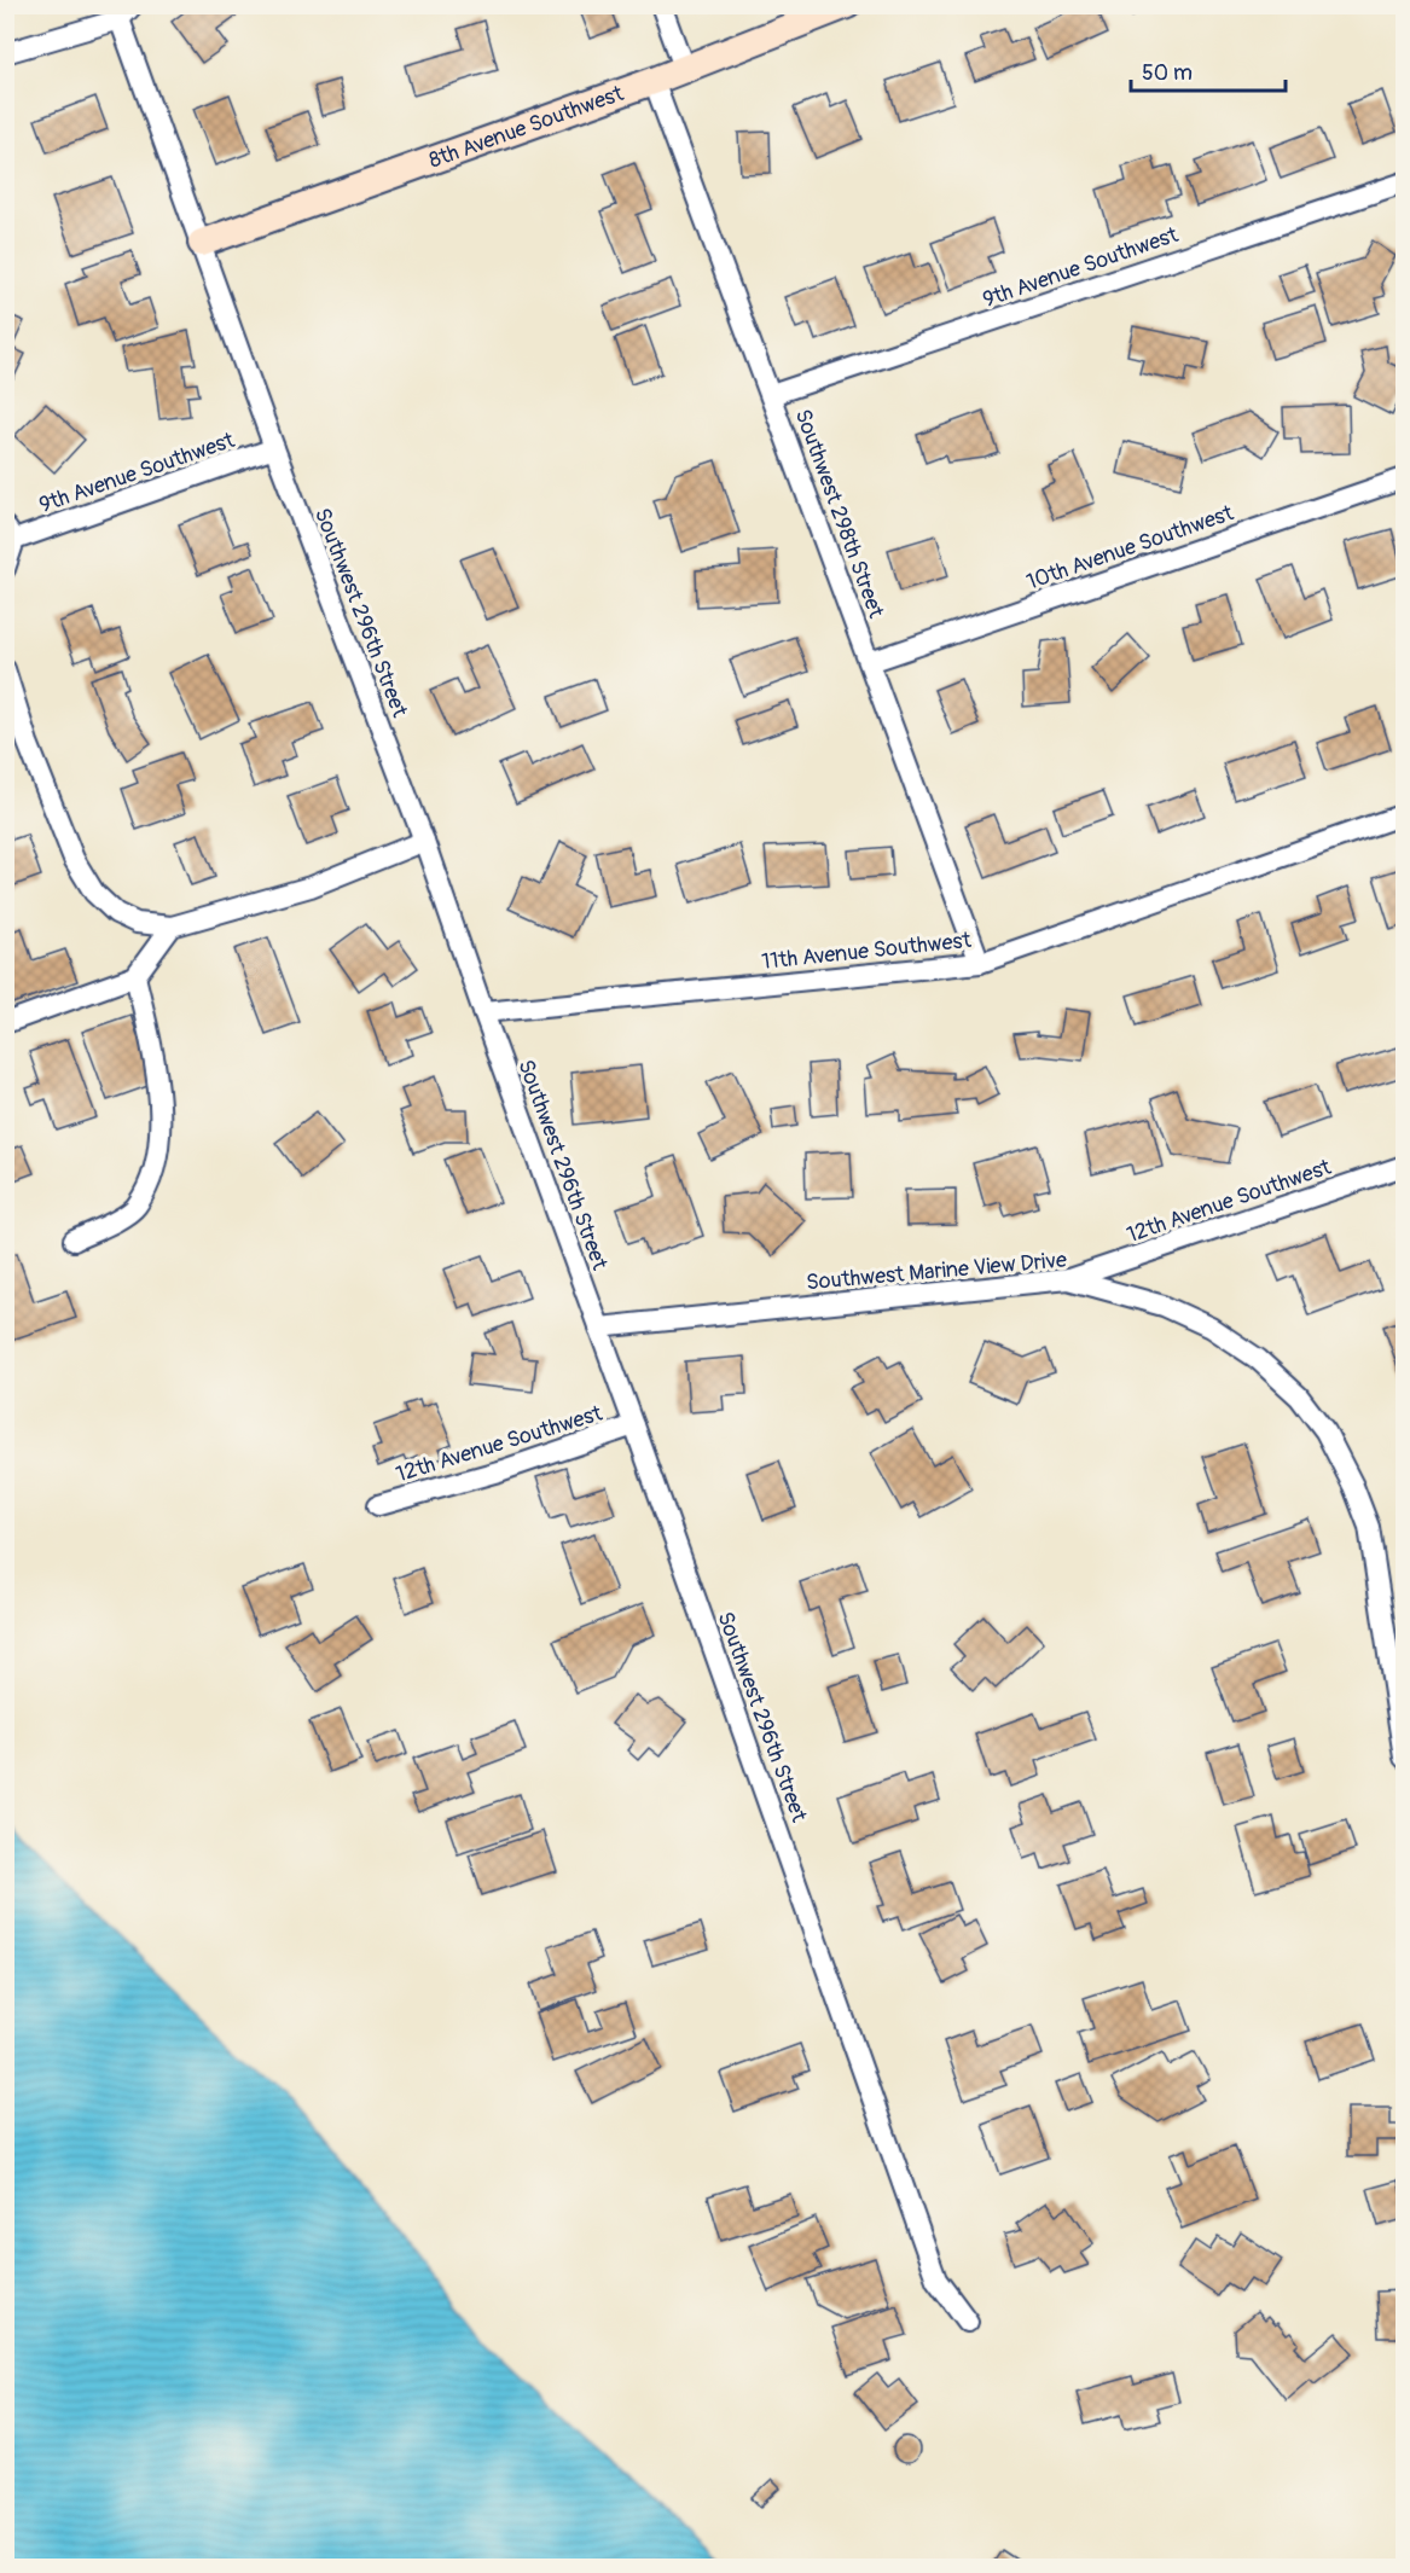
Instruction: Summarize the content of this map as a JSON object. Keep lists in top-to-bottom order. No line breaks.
{"streets":{"street":["8th Avenue Southwest","9th Avenue Southwest","Southwest 298th Street","10th Avenue Southwest","Southwest 296th Street","11th Avenue Southwest","12th Avenue Southwest","Southwest Marine View Drive"]},"crossings":[["8th Avenue Southwest","Southwest 298th Street"],["8th Avenue Southwest","Southwest 296th Street"],["9th Avenue Southwest","Southwest 298th Street"],["9th Avenue Southwest","Southwest 296th Street"],["Southwest 298th Street","10th Avenue Southwest"],["Southwest 298th Street","11th Avenue Southwest"],["Southwest 296th Street","11th Avenue Southwest"],["Southwest 296th Street","12th Avenue Southwest"],["Southwest 296th Street","Southwest Marine View Drive"],["12th Avenue Southwest","Southwest Marine View Drive"]],"scale_bar":"50 m"}
